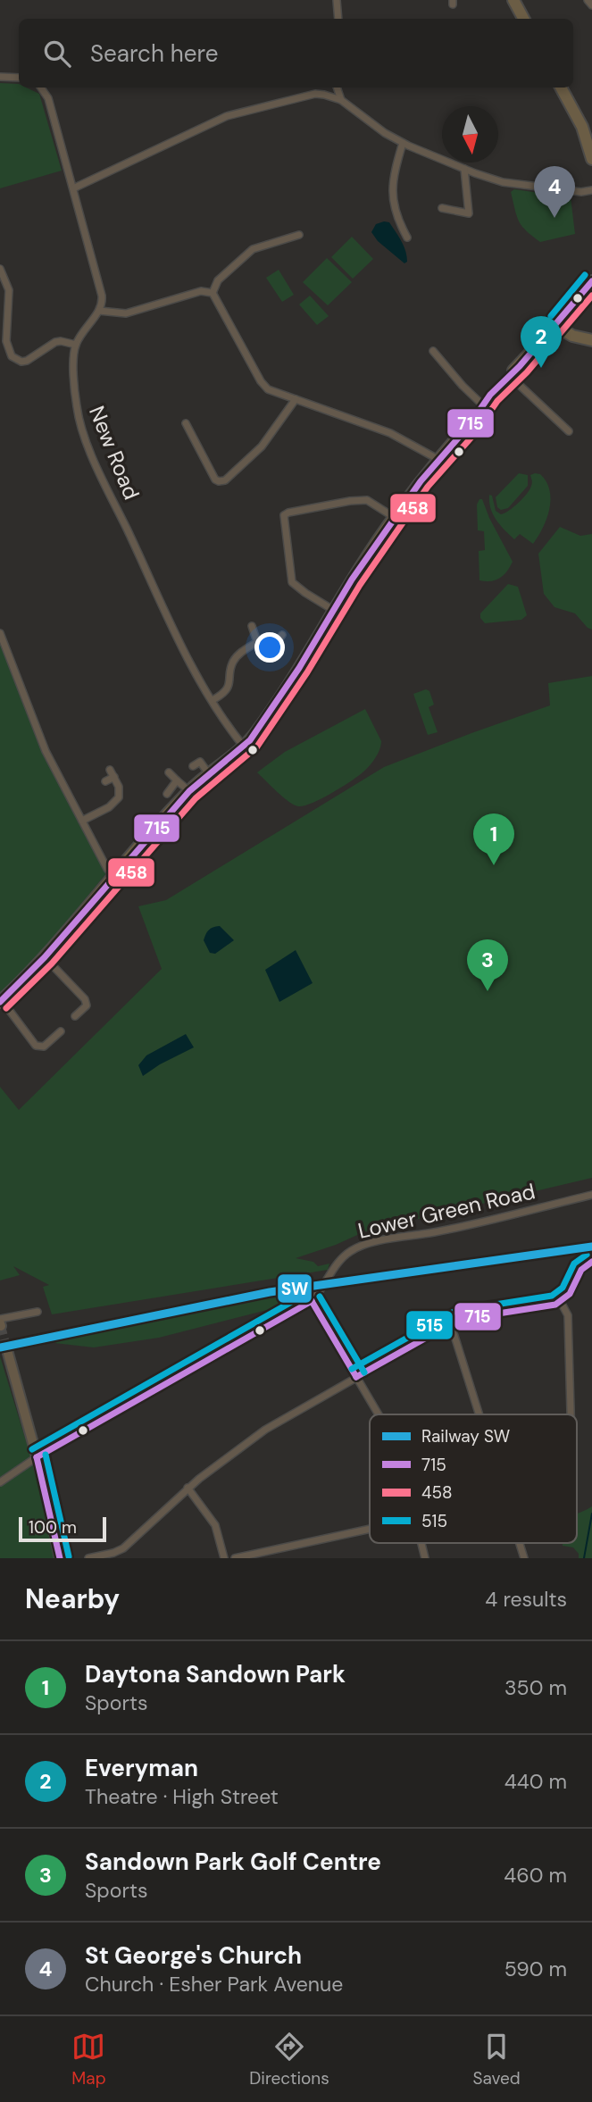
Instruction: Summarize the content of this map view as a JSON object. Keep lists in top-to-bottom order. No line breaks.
{"streets":{"street":["New Road","Lower Green Road"]},"lines":["transit line 515","transit line 715","transit line 458","rail line SW"],"legend":["Railway SW","715","458","515"],"scale_bar":"100 m","north":"bottom","page":{"search":"Search here","pins":["4","2","1","3"],"scale":"100 m","heading":["Nearby","4 results"],"list":[{"mark":"1","name":"Daytona Sandown Park","note":"Sports","value":"350 m"},{"mark":"2","name":"Everyman","note":"Theatre · High Street","value":"440 m"},{"mark":"3","name":"Sandown Park Golf Centre","note":"Sports","value":"460 m"},{"mark":"4","name":"St George's Church","note":"Church · Esher Park Avenue","value":"590 m"}],"nav":["Map","Directions","Saved"]}}
